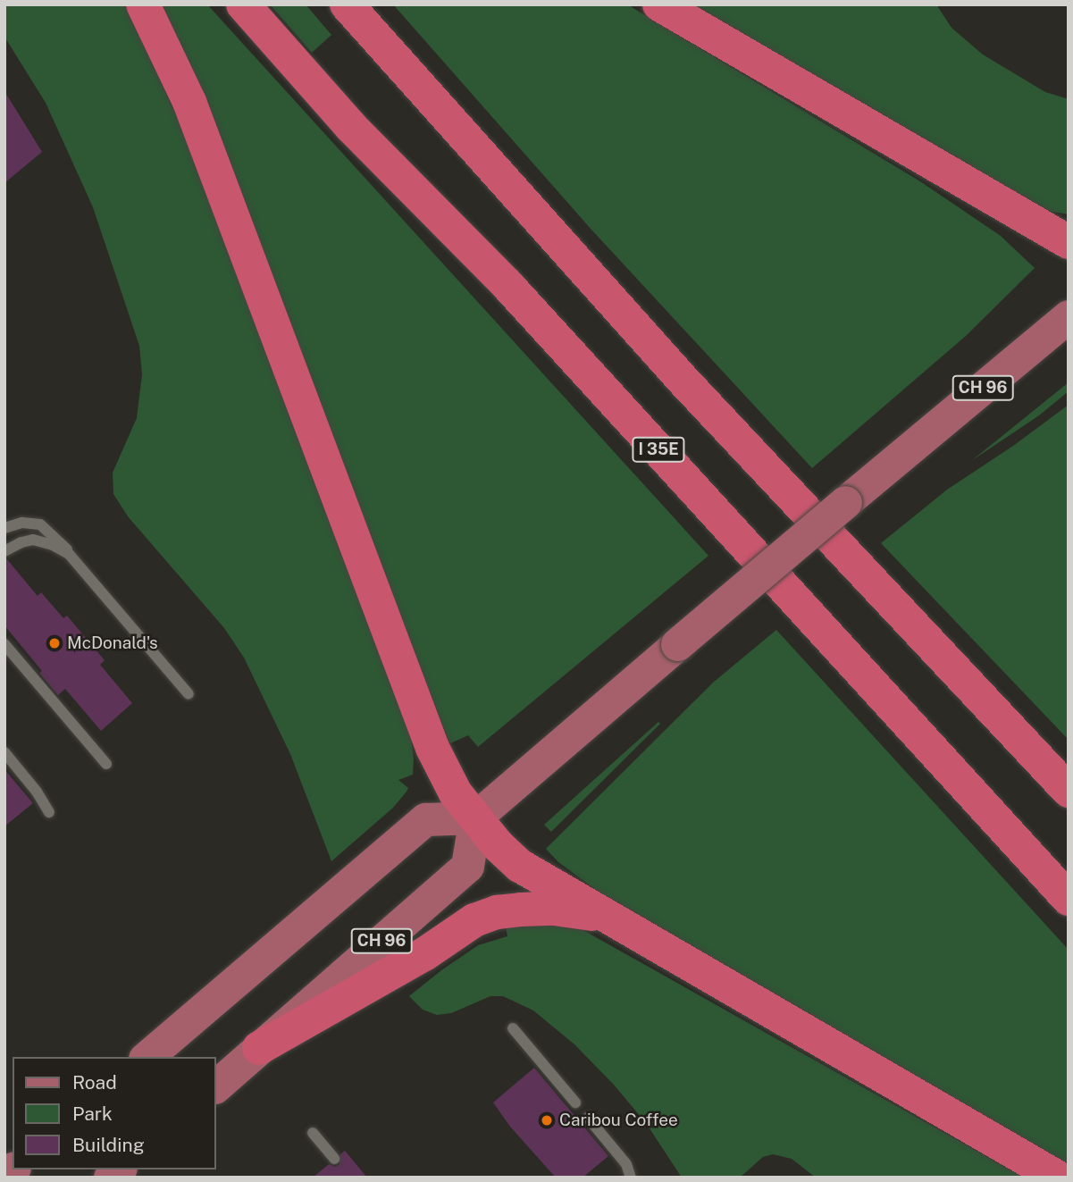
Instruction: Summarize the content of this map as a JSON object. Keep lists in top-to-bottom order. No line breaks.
{"streets":{"highway":["I 35E"],"main road":["CH 96"]},"places":["McDonald's","Caribou Coffee"],"legend":["Road","Park","Building"]}
